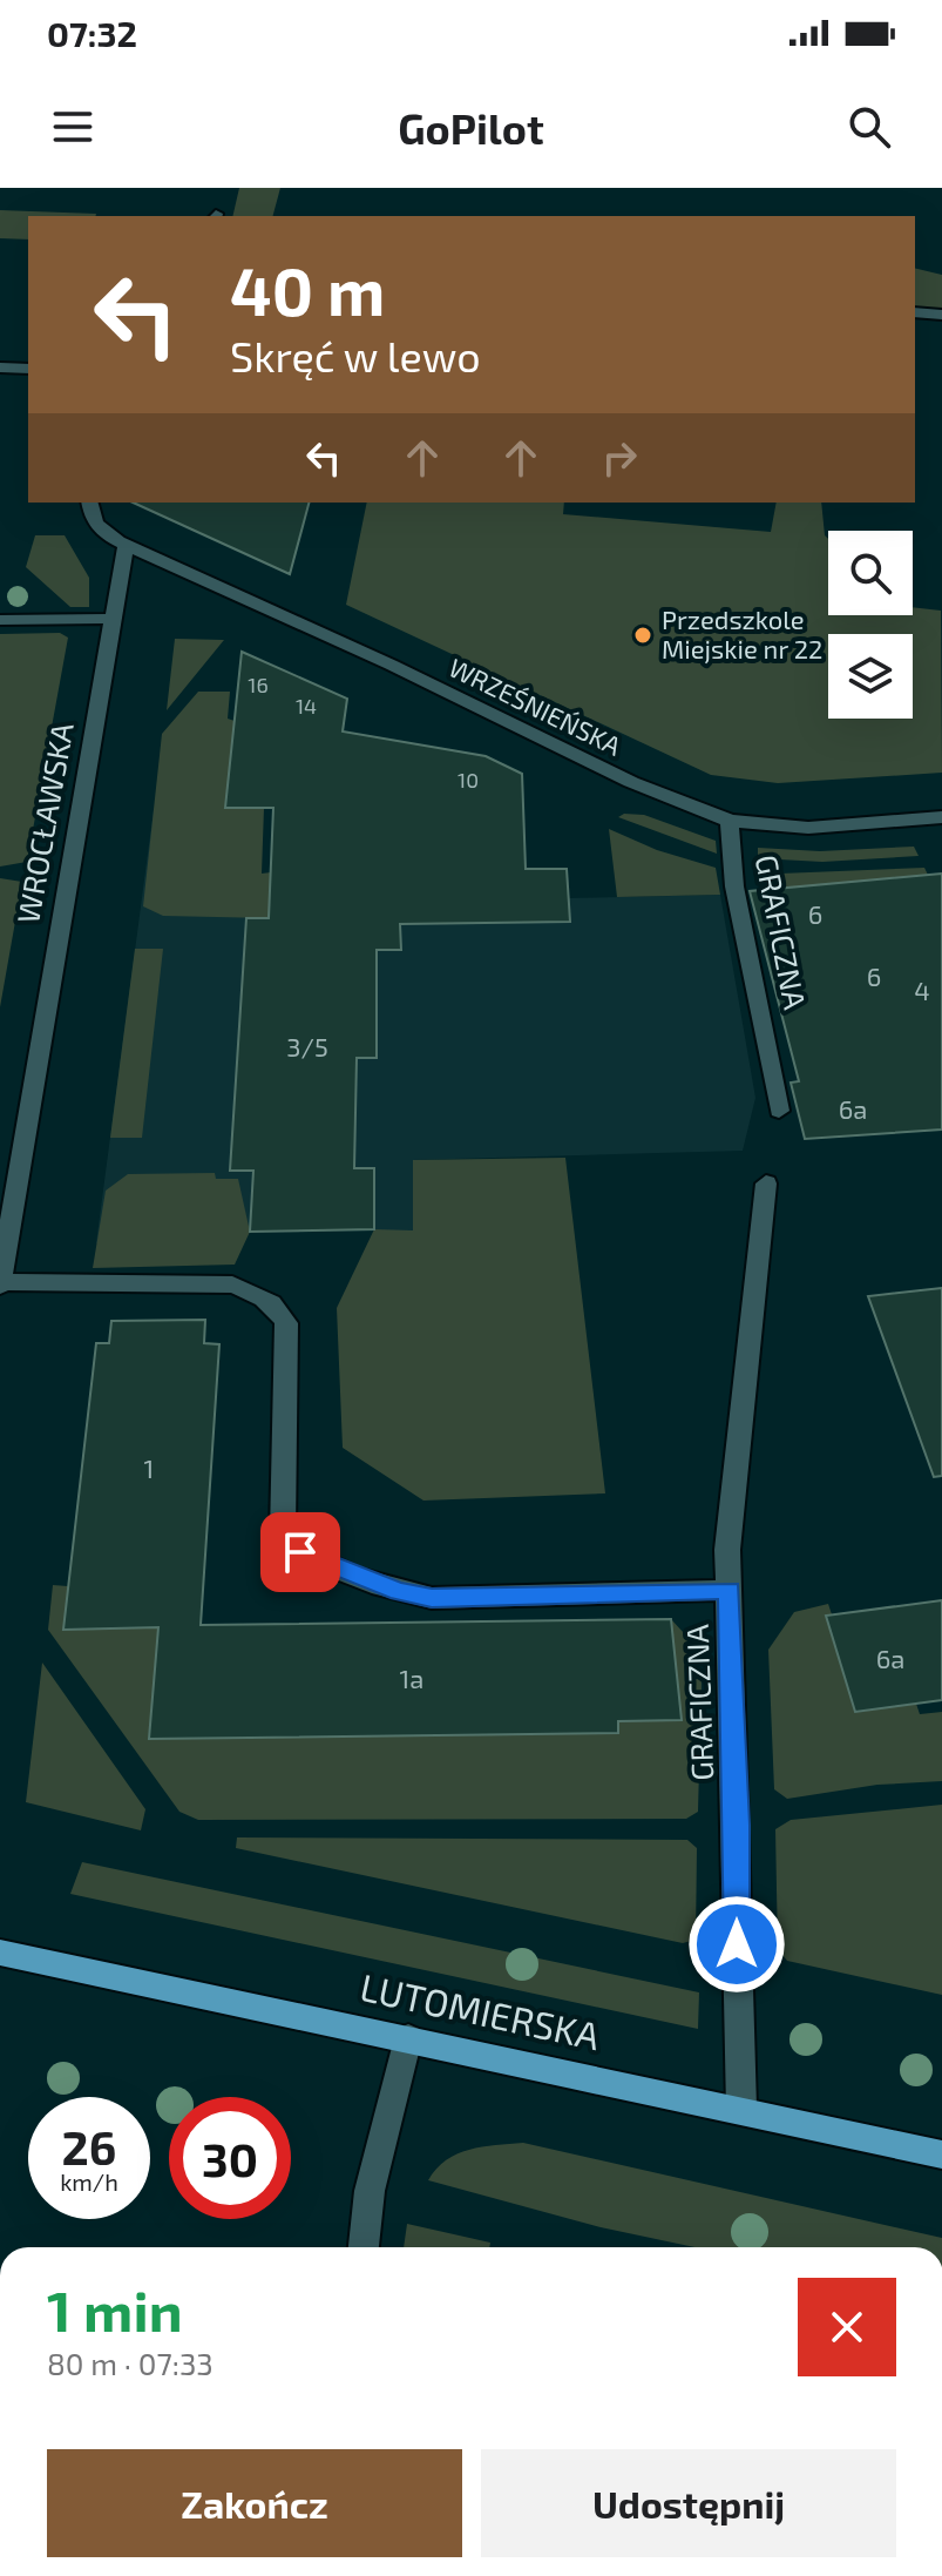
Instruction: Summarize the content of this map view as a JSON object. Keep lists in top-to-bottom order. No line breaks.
{"streets":{"main road":["LUTOMIERSKA"],"street":["WRZEŚNIEŃSKA","WROCŁAWSKA","GRAFICZNA"]},"crossings":[["WRZEŚNIEŃSKA","WROCŁAWSKA"],["WRZEŚNIEŃSKA","GRAFICZNA"],["GRAFICZNA","LUTOMIERSKA"]],"places":["Przedszkole Miejskie nr 22"],"house_numbers":["16","14","10","6","6","4","3/5","6a","1","6a","1a"],"page":{"status":"07:32","header":"GoPilot","turn":["40 m","Skręć w lewo"],"speed":"26 km/h","limit":"30","heading":["1 min","80 m · 07:33"],"buttons":["Zakończ","Udostępnij"]}}
